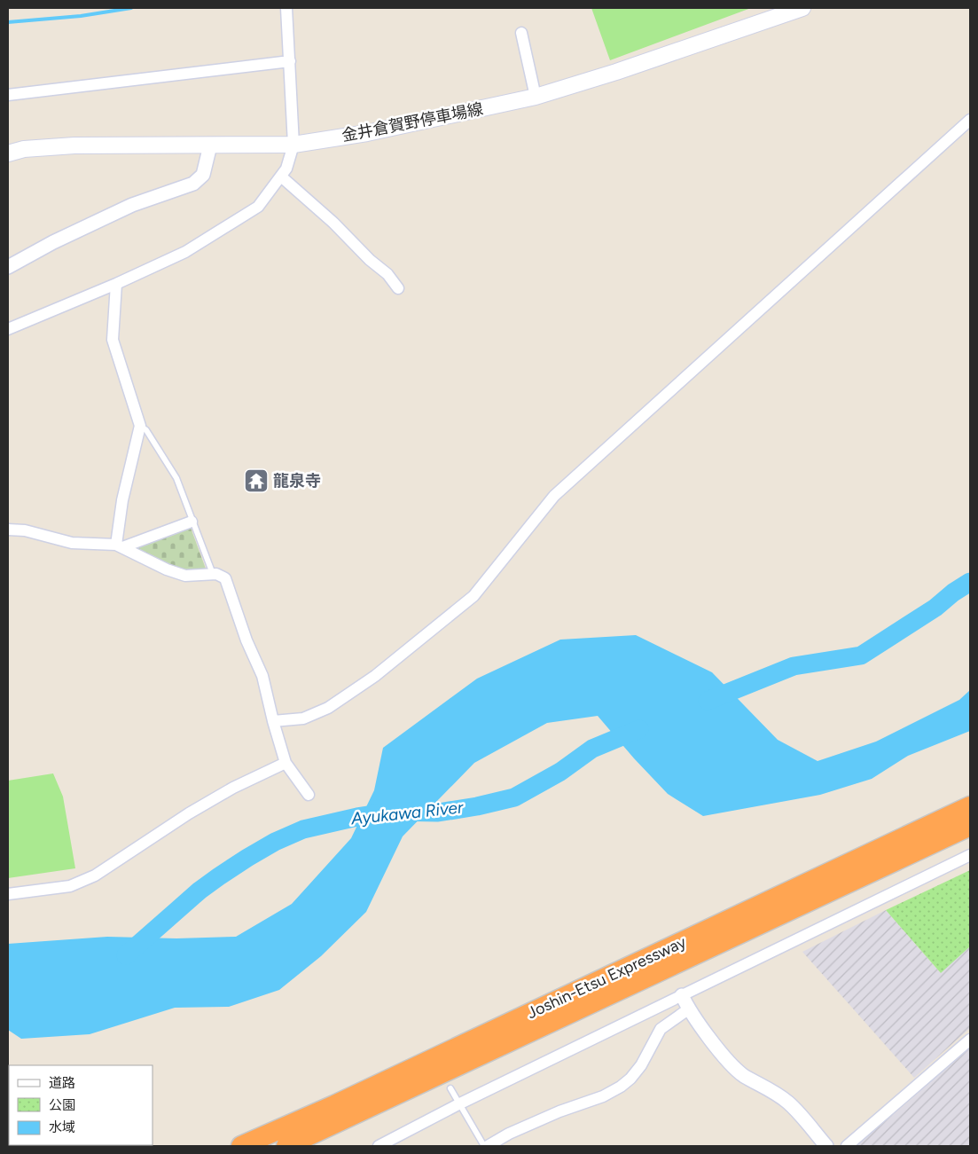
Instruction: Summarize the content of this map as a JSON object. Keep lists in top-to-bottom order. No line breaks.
{"streets":{"highway":["Joshin-Etsu Expressway"],"main road":["金井倉賀野停車場線"]},"water":["Ayukawa River"],"places":{"temple":["龍泉寺"]},"legend":["道路","公園","水域"]}
